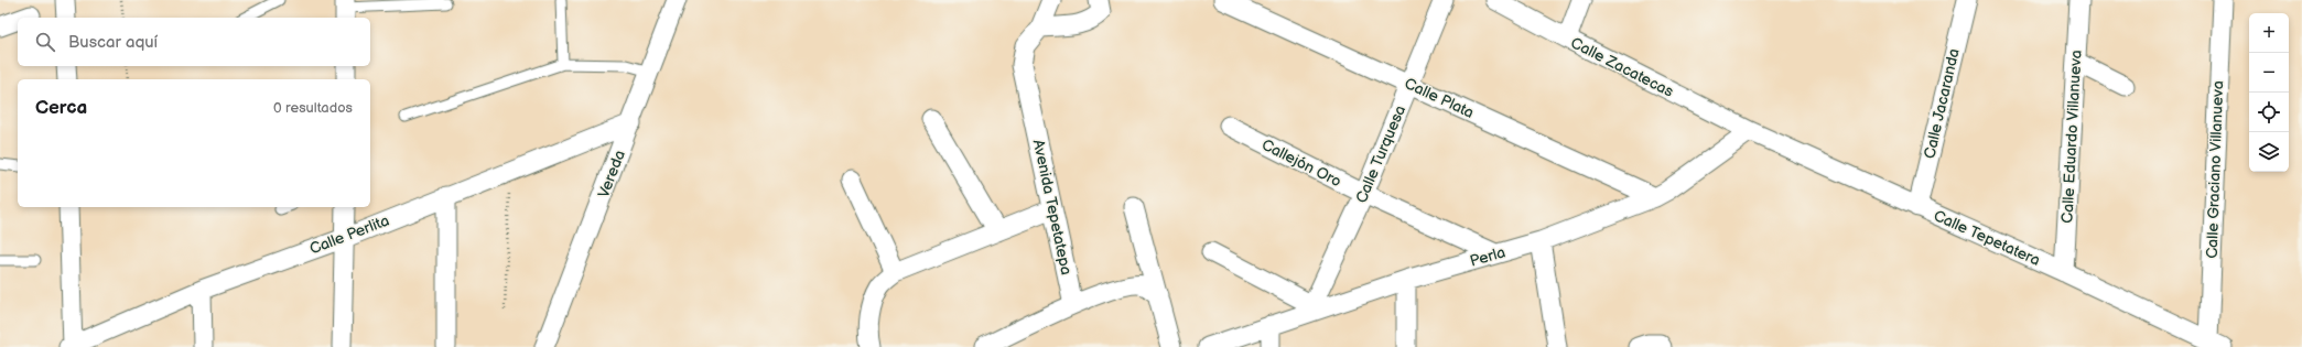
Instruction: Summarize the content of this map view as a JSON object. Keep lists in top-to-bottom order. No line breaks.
{"streets":{"street":["Calle Zacatecas","Calle Plata","Calle Jacaranda","Calle Eduardo Villanueva","Calle Turquesa","Callejón Oro","Calle Graciano Villanueva","Vereda","Avenida Tepetatepa","Calle Perlita","Calle Tepetatera","Perla"]},"crossings":[["Calle Zacatecas","Calle Tepetatera"],["Calle Zacatecas","Perla"],["Calle Plata","Calle Turquesa"],["Calle Plata","Perla"],["Calle Jacaranda","Calle Tepetatera"],["Calle Eduardo Villanueva","Calle Tepetatera"],["Calle Turquesa","Callejón Oro"],["Calle Turquesa","Perla"],["Callejón Oro","Perla"],["Calle Graciano Villanueva","Calle Tepetatera"],["Vereda","Calle Perlita"],["Calle Tepetatera","Perla"]],"page":{"map_buttons":["+","−"],"search":"Buscar aquí","heading":["Cerca","0 resultados"]}}
